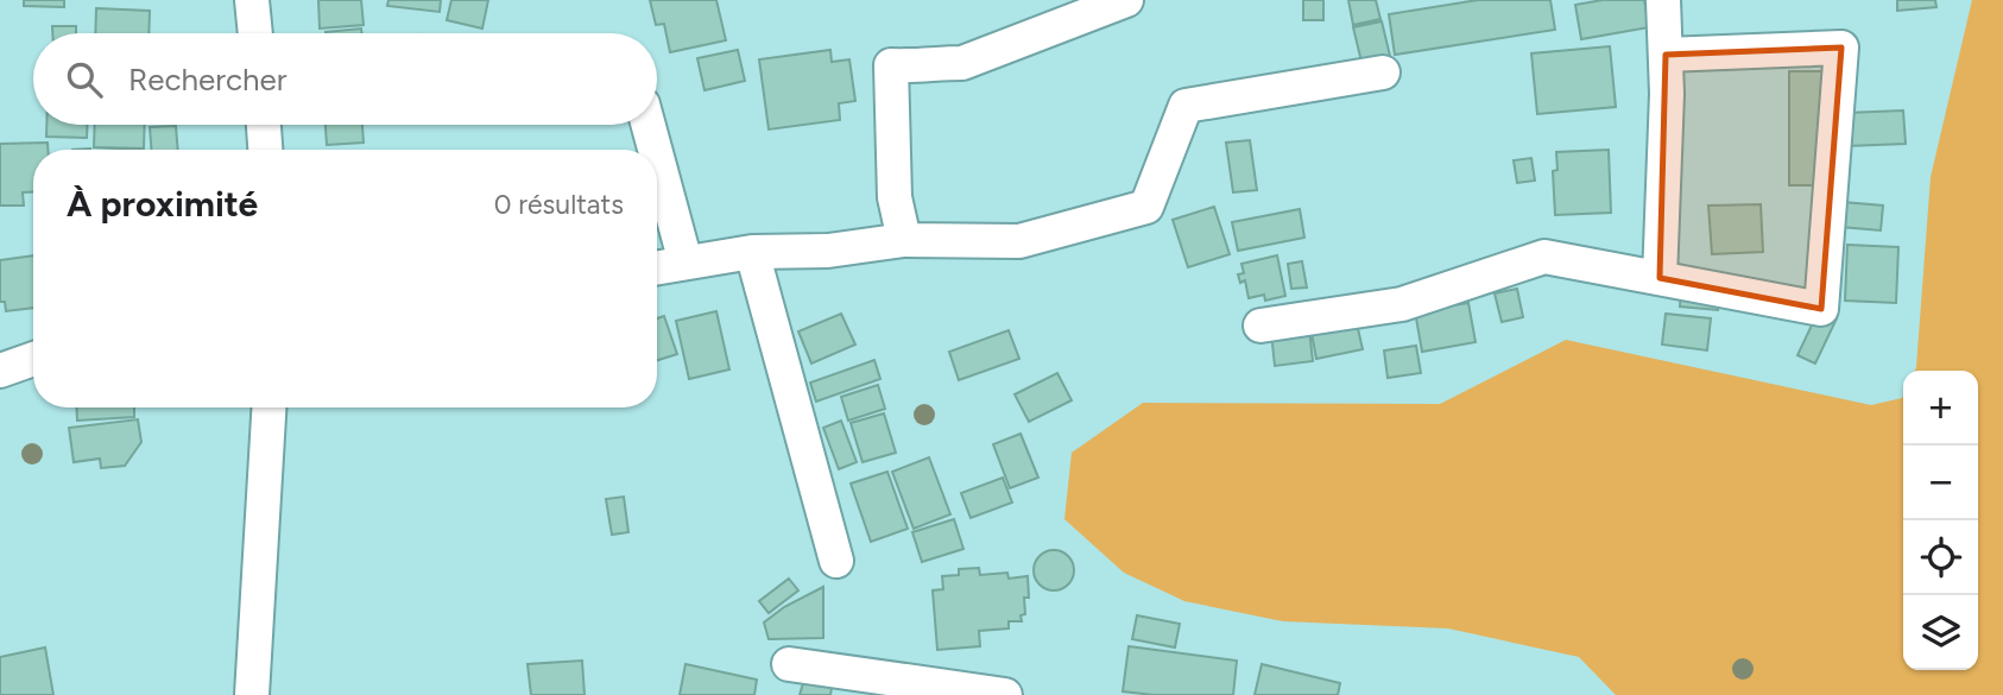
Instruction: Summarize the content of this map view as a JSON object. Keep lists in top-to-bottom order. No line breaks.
{"page":{"search":"Rechercher","heading":["À proximité","0 résultats"],"map_buttons":["+","−"]}}
